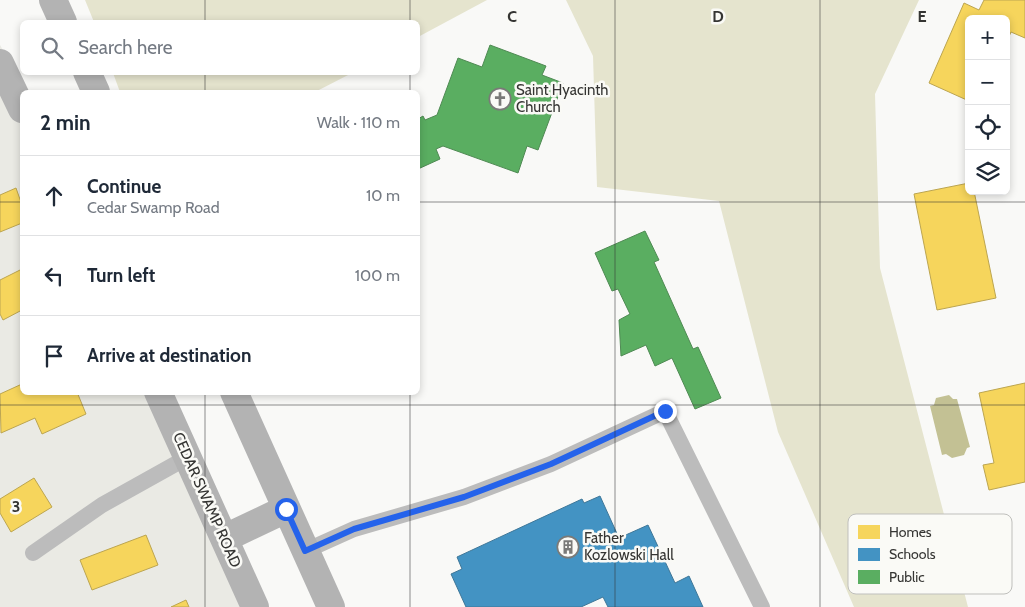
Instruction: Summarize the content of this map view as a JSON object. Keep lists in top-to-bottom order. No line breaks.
{"streets":{"main road":["CEDAR SWAMP ROAD"]},"places":{"church":["Saint Hyacinth Church"],"building":["Father Kozlowski Hall"]},"legend":["Homes","Schools","Public"],"page":{"map_buttons":["+","−"],"search":"Search here","heading":["2 min","Walk · 110 m"],"list":[["Continue","Cedar Swamp Road","10 m"],["Turn left","100 m"],"Arrive at destination"]},"grid":{"columns":["C","D","E"],"rows":["3"]}}
